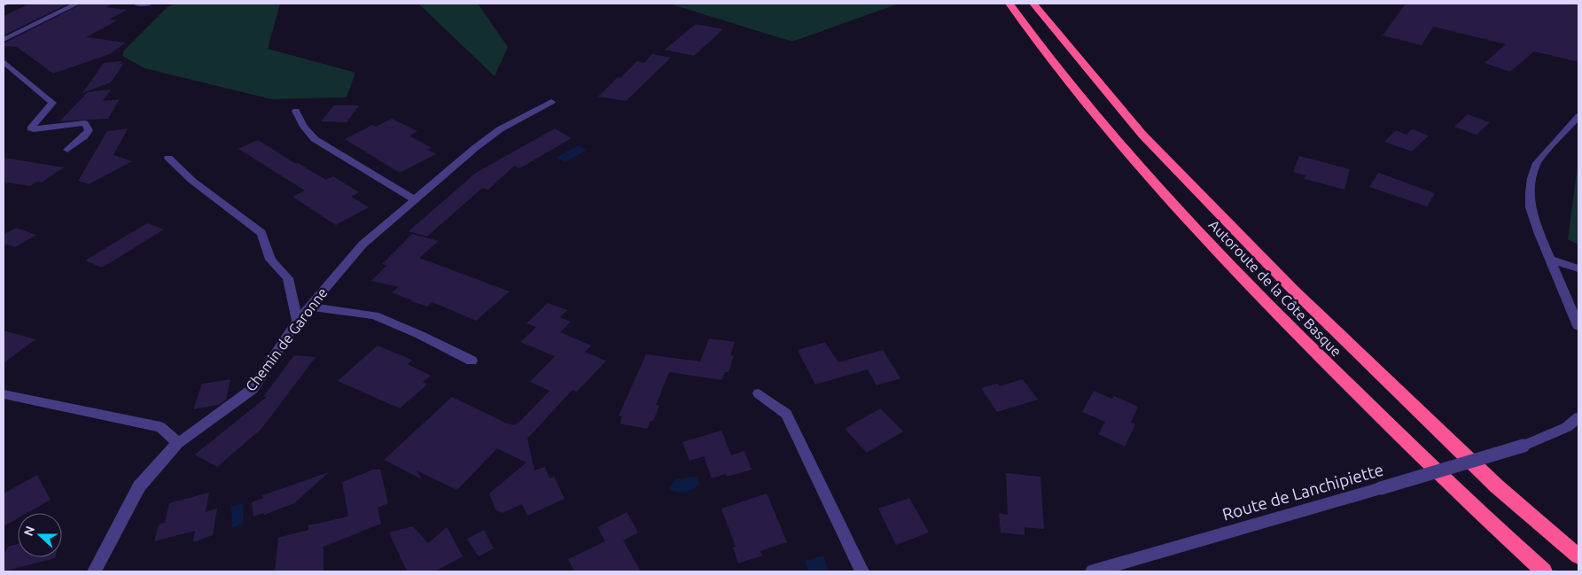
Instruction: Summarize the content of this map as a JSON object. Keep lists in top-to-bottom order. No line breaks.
{"streets":{"highway":["Autoroute de la Côte Basque"],"street":["Chemin de Garonne","Route de Lanchipiette"]},"north":"left"}
